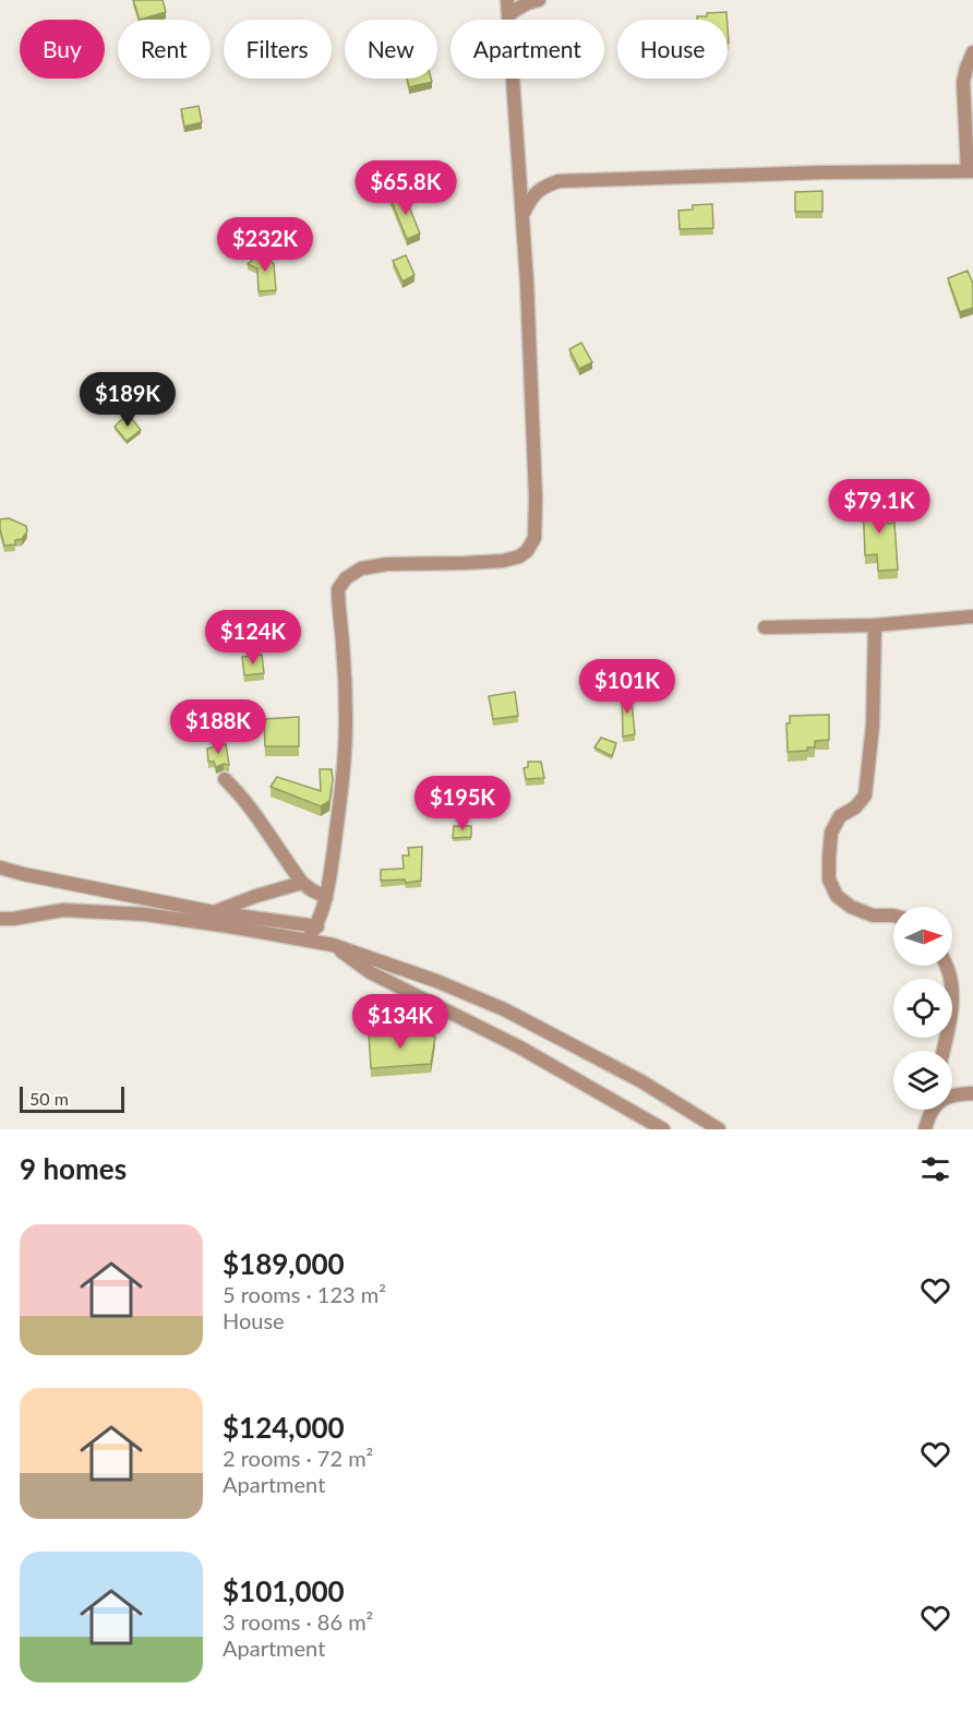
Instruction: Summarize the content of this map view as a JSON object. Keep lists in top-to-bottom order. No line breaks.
{"scale_bar":"50 m","north":"right","page":{"chip":["Buy","Rent","Filters","New","Apartment","House"],"price":["$65.8K","$232K","$189K","$79.1K","$124K","$101K","$188K","$195K","$134K"],"scale":"50 m","heading":"9 homes","list":[{"name":"$189,000","note":"5 rooms · 123 m² · House"},{"name":"$124,000","note":"2 rooms · 72 m² · Apartment"},{"name":"$101,000","note":"3 rooms · 86 m² · Apartment"}]}}
